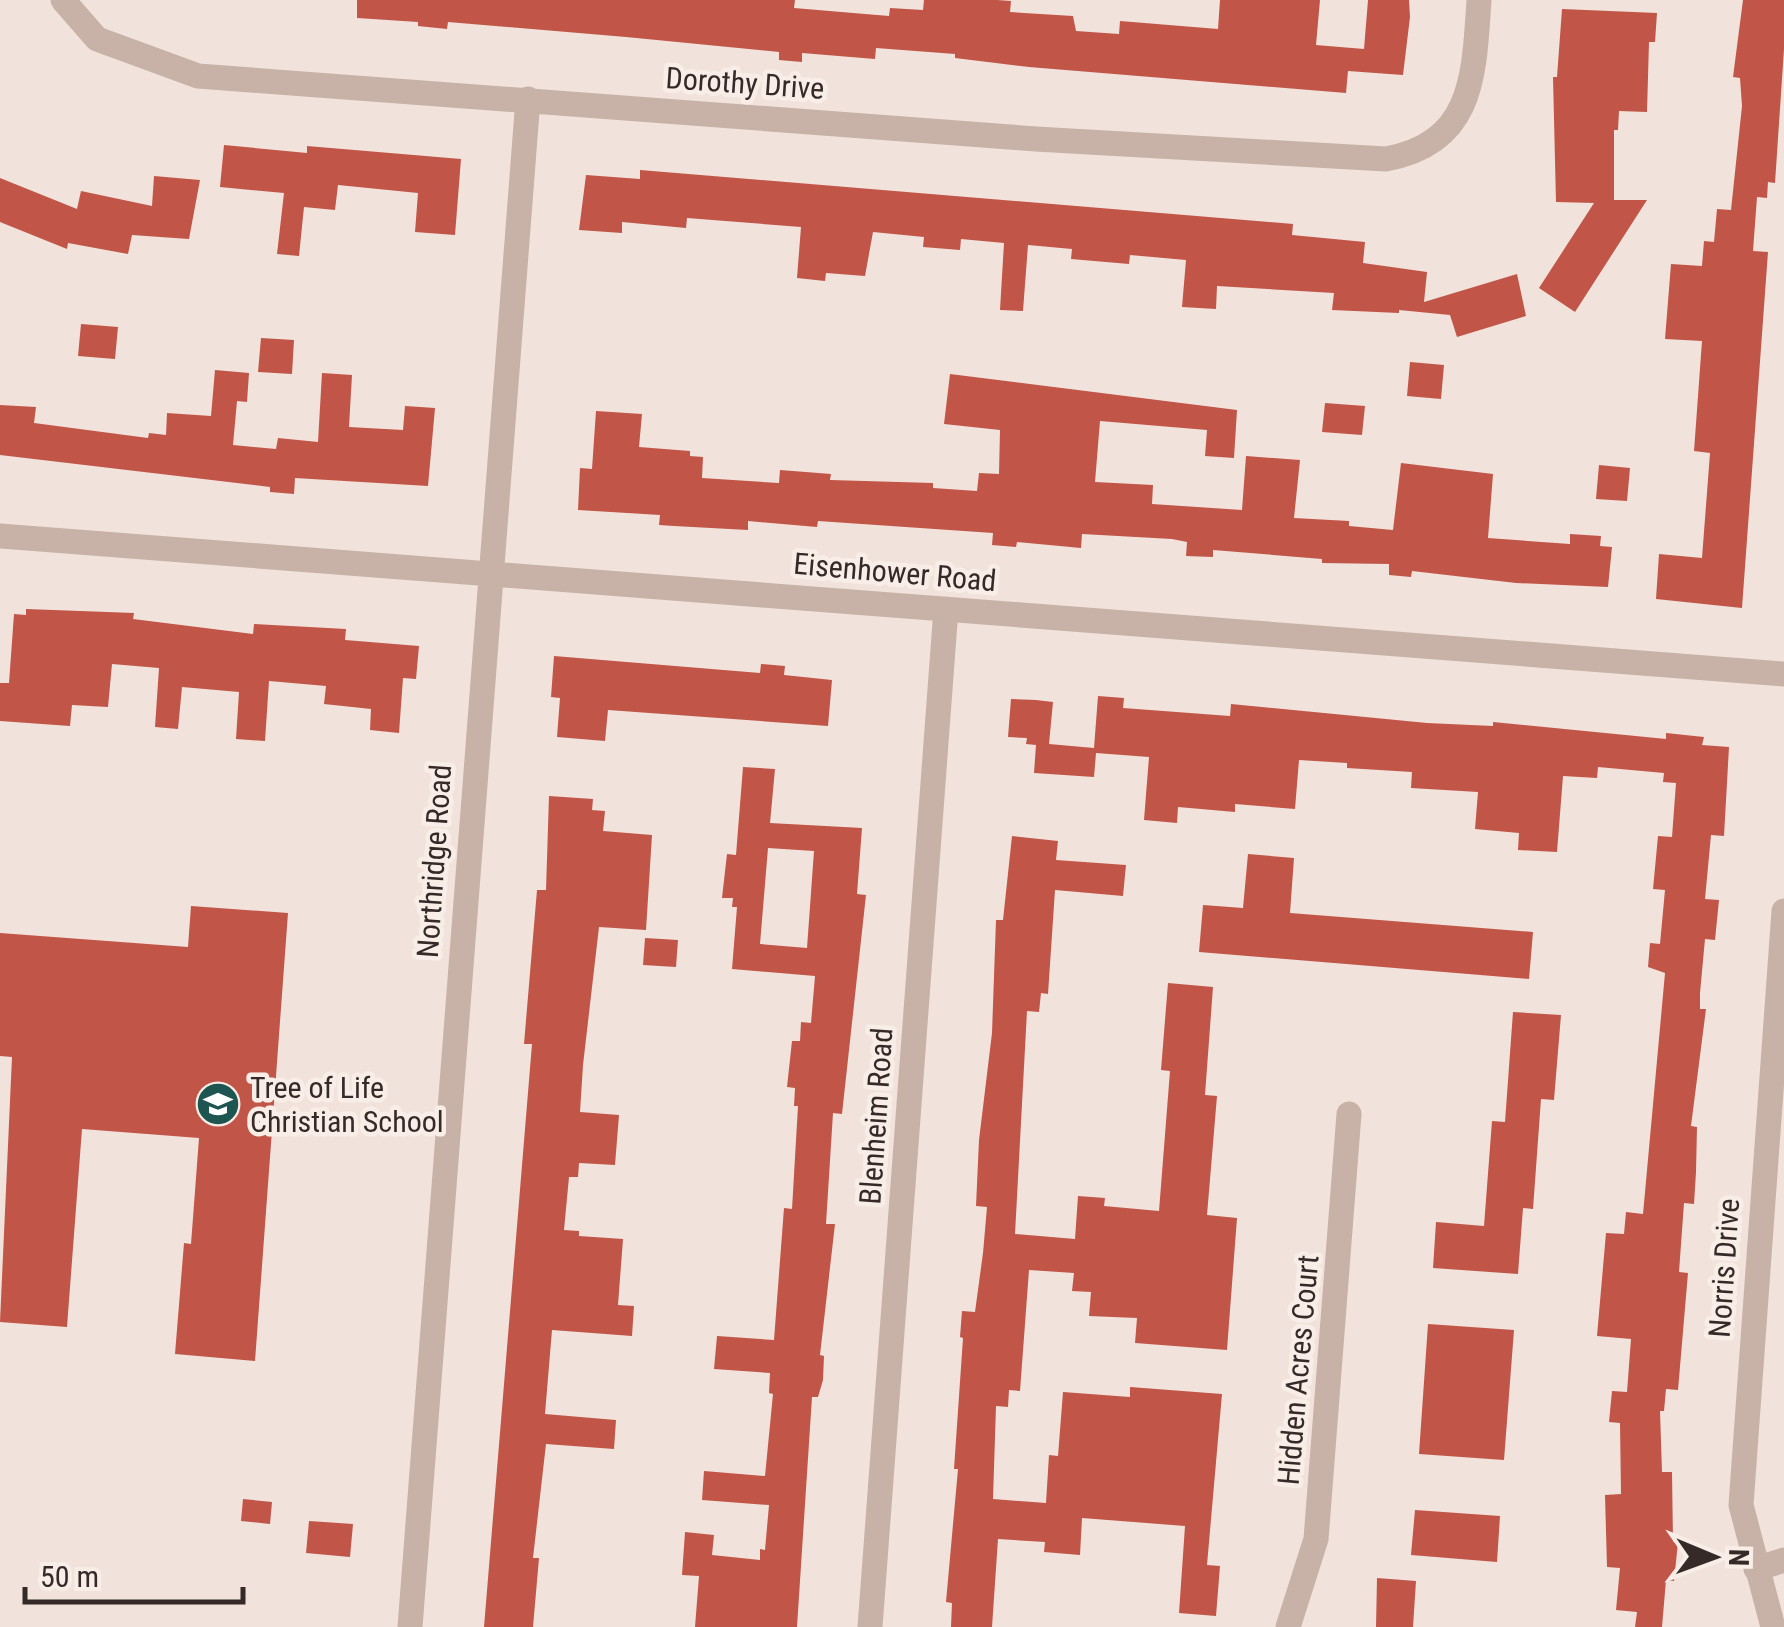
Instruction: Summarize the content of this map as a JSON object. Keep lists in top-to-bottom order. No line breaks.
{"streets":{"street":["Dorothy Drive","Eisenhower Road","Northridge Road","Blenheim Road","Norris Drive","Hidden Acres Court"]},"crossings":[["Dorothy Drive","Northridge Road"],["Eisenhower Road","Northridge Road"],["Eisenhower Road","Blenheim Road"]],"places":{"school or university":["Tree of Life Christian School"]},"scale_bar":"50 m","north":"right"}
